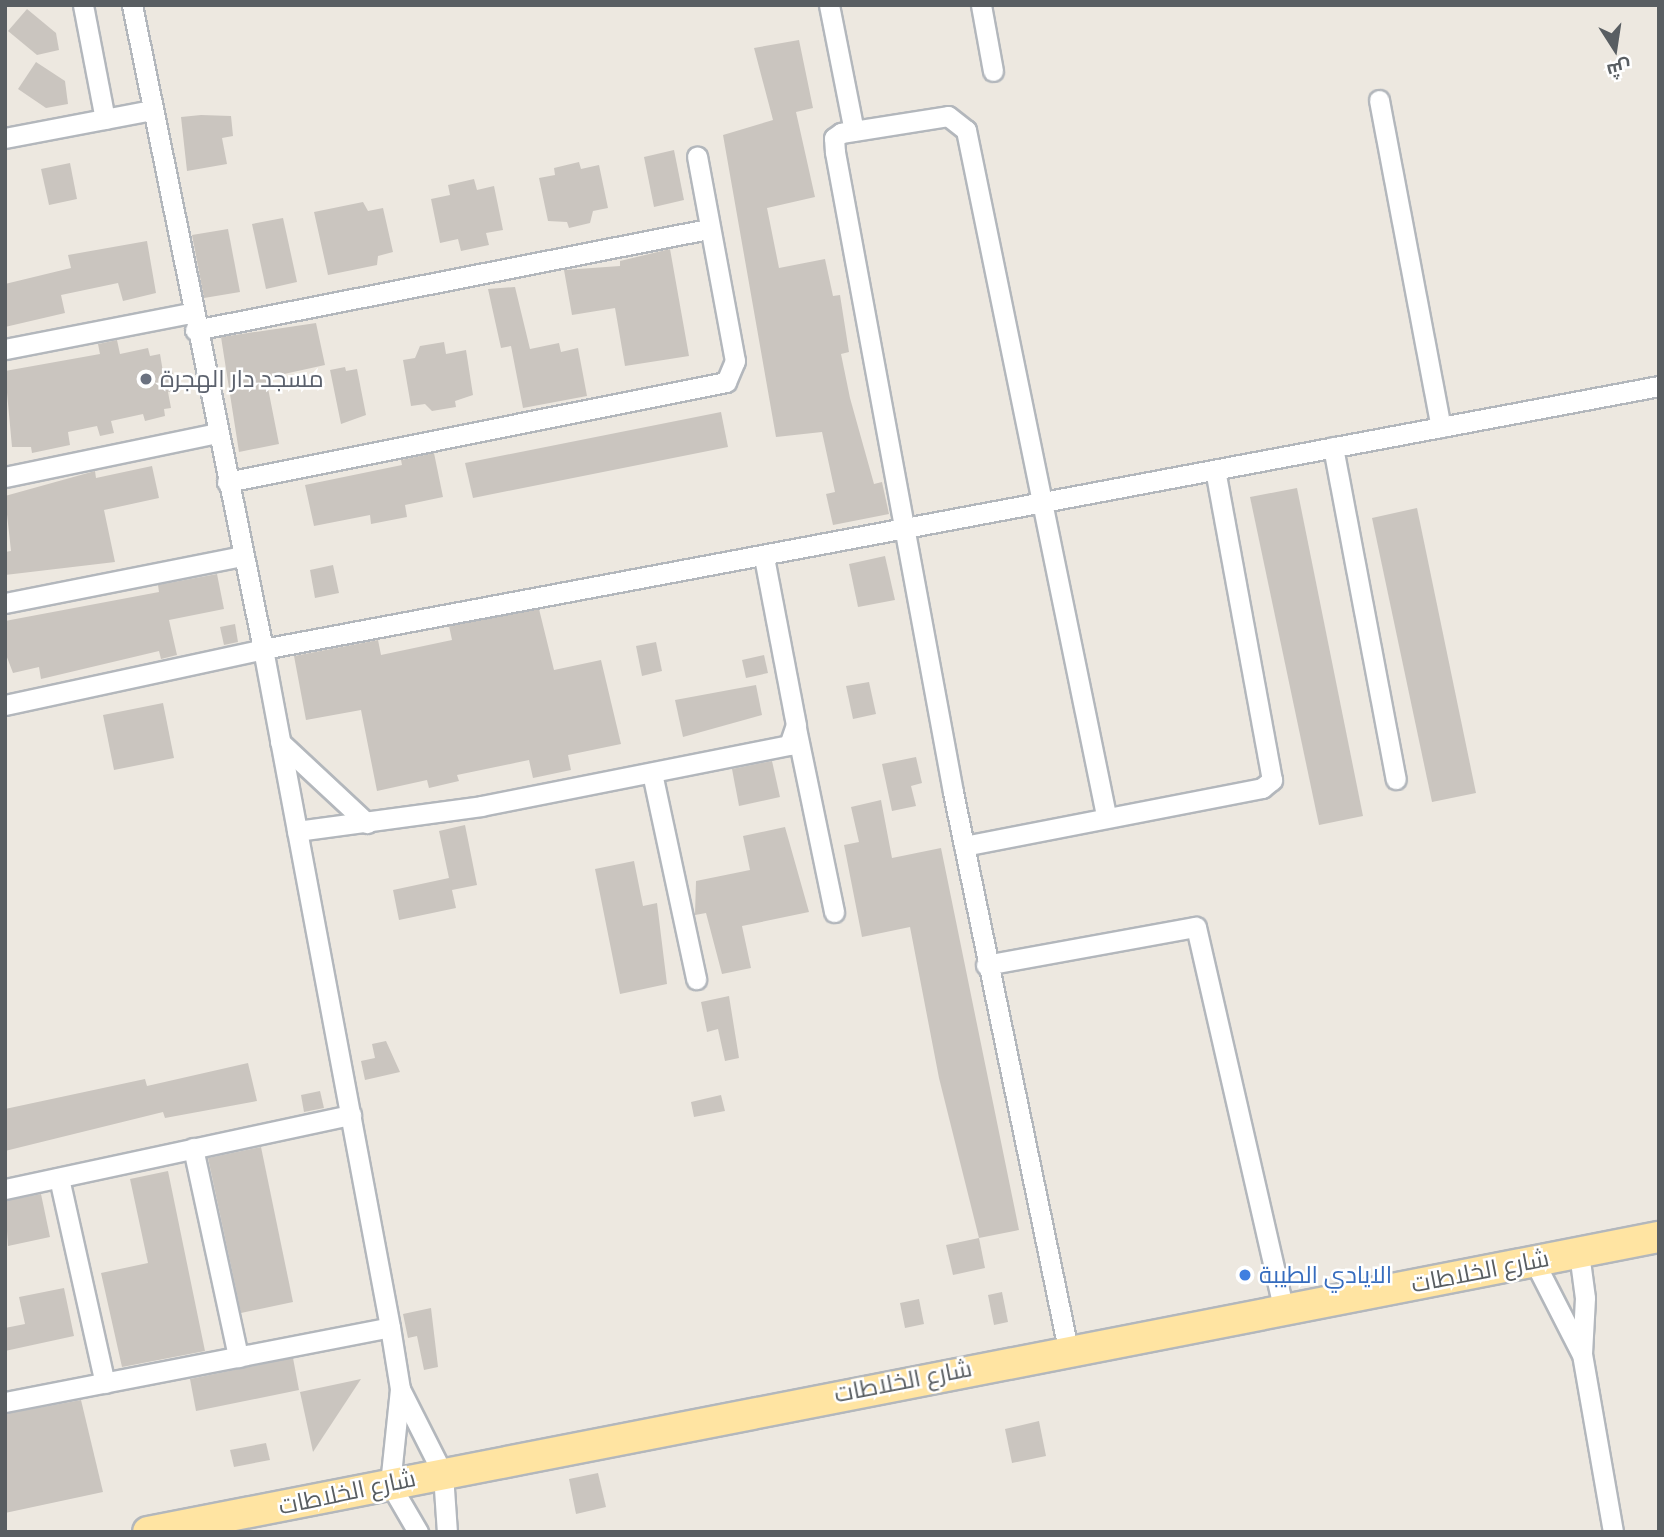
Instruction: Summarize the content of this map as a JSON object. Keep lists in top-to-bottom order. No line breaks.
{"streets":{"main road":["شارع الخلاطات"]},"places":["مسجد دار الهجرة","الايادي الطيبة"],"north":"bottom"}
